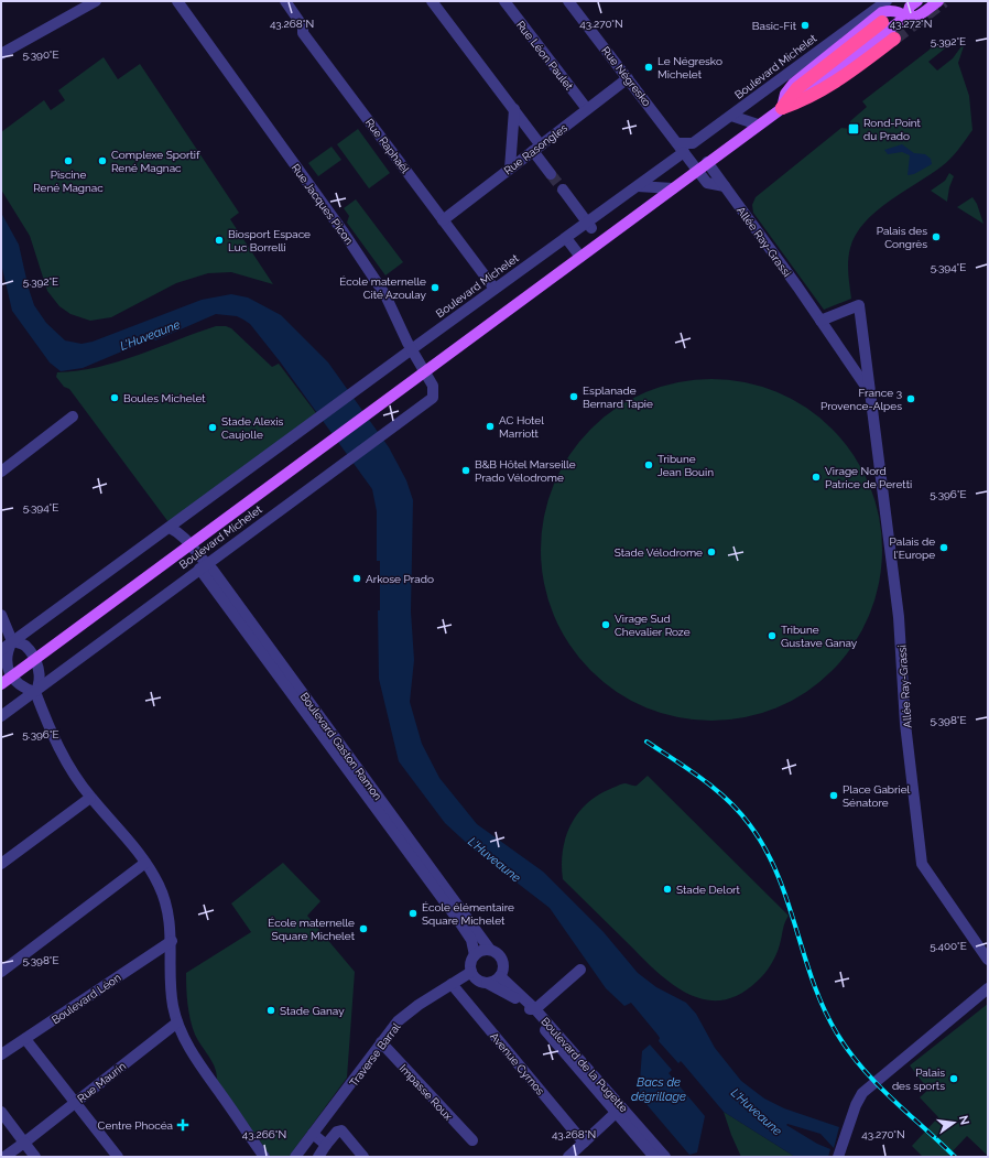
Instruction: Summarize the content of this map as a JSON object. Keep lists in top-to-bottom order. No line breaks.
{"streets":{"main road":["Boulevard Michelet"],"street":["Rue Léon Paulet","Rue Négresko","Rue Raphaël","Rue Rasongles","Rue Jacques Picon","Allée Ray-Grassi","Boulevard Gaston Ramon","Boulevard Léon","Traverse Barral","Avenue Cyrnos","Boulevard de la Pugette","Rue Maurin","Impasse Roux"]},"crossings":[["Rue Léon Paulet","Rue Rasongles"],["Boulevard Michelet","Rue Négresko"],["Boulevard Michelet","Rue Raphaël"],["Boulevard Michelet","Rue Jacques Picon"],["Boulevard Michelet","Allée Ray-Grassi"],["Boulevard Michelet","Boulevard Gaston Ramon"],["Rue Négresko","Rue Rasongles"],["Rue Négresko","Allée Ray-Grassi"],["Rue Raphaël","Rue Rasongles"],["Boulevard Gaston Ramon","Traverse Barral"],["Boulevard Gaston Ramon","Boulevard de la Pugette"],["Traverse Barral","Avenue Cyrnos"],["Traverse Barral","Boulevard de la Pugette"],["Traverse Barral","Impasse Roux"]],"water":["L'Huveaune","Bacs de dégrillage"],"places":{"other":["Basic-Fit","Le Négresko Michelet","Piscine René Magnac","Complexe Sportif René Magnac","Palais des Congrès","Biosport Espace Luc Borrelli","École maternelle Cité Azoulay","Esplanade Bernard Tapie","Boules Michelet","France 3 Provence-Alpes","AC Hotel Marriott","Stade Alexis Caujolle","Tribune Jean Bouin","B&B Hôtel Marseille Prado Vélodrome","Virage Nord Patrice de Peretti","Palais de l'Europe","Stade Vélodrome","Arkose Prado","Virage Sud Chevalier Roze","Tribune Gustave Ganay","Place Gabriel Sénatore","Stade Delort","École élémentaire Square Michelet","École maternelle Square Michelet","Stade Ganay","Palais des sports"],"transit":["Rond-Point du Prado"],"health":["Centre Phocéa"]},"north":"right","coordinates":["43.268°N","43.270°N","43.272°N","5.392°E","5.390°E","5.394°E","5.396°E","5.398°E","5.400°E","43.266°N"]}
